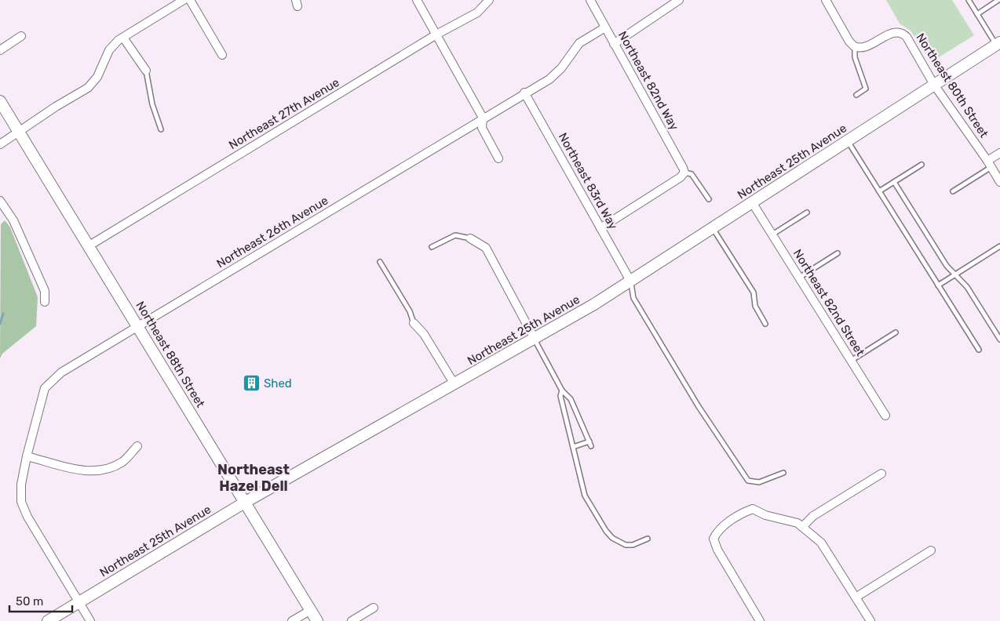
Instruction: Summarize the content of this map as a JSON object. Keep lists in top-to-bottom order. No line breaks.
{"streets":{"street":["Northeast 82nd Way","Northeast 80th Street","Northeast 27th Avenue","Northeast 25th Avenue","Northeast 83rd Way","Northeast 26th Avenue","Northeast 82nd Street","Northeast 88th Street"]},"crossings":[["Northeast 82nd Way","Northeast 26th Avenue"],["Northeast 80th Street","Northeast 25th Avenue"],["Northeast 27th Avenue","Northeast 88th Street"],["Northeast 25th Avenue","Northeast 83rd Way"],["Northeast 25th Avenue","Northeast 26th Avenue"],["Northeast 25th Avenue","Northeast 82nd Street"],["Northeast 25th Avenue","Northeast 88th Street"],["Northeast 83rd Way","Northeast 26th Avenue"],["Northeast 26th Avenue","Northeast 88th Street"]],"districts":["Northeast Hazel Dell"],"places":{"building":["Shed"]},"scale_bar":"50 m"}
